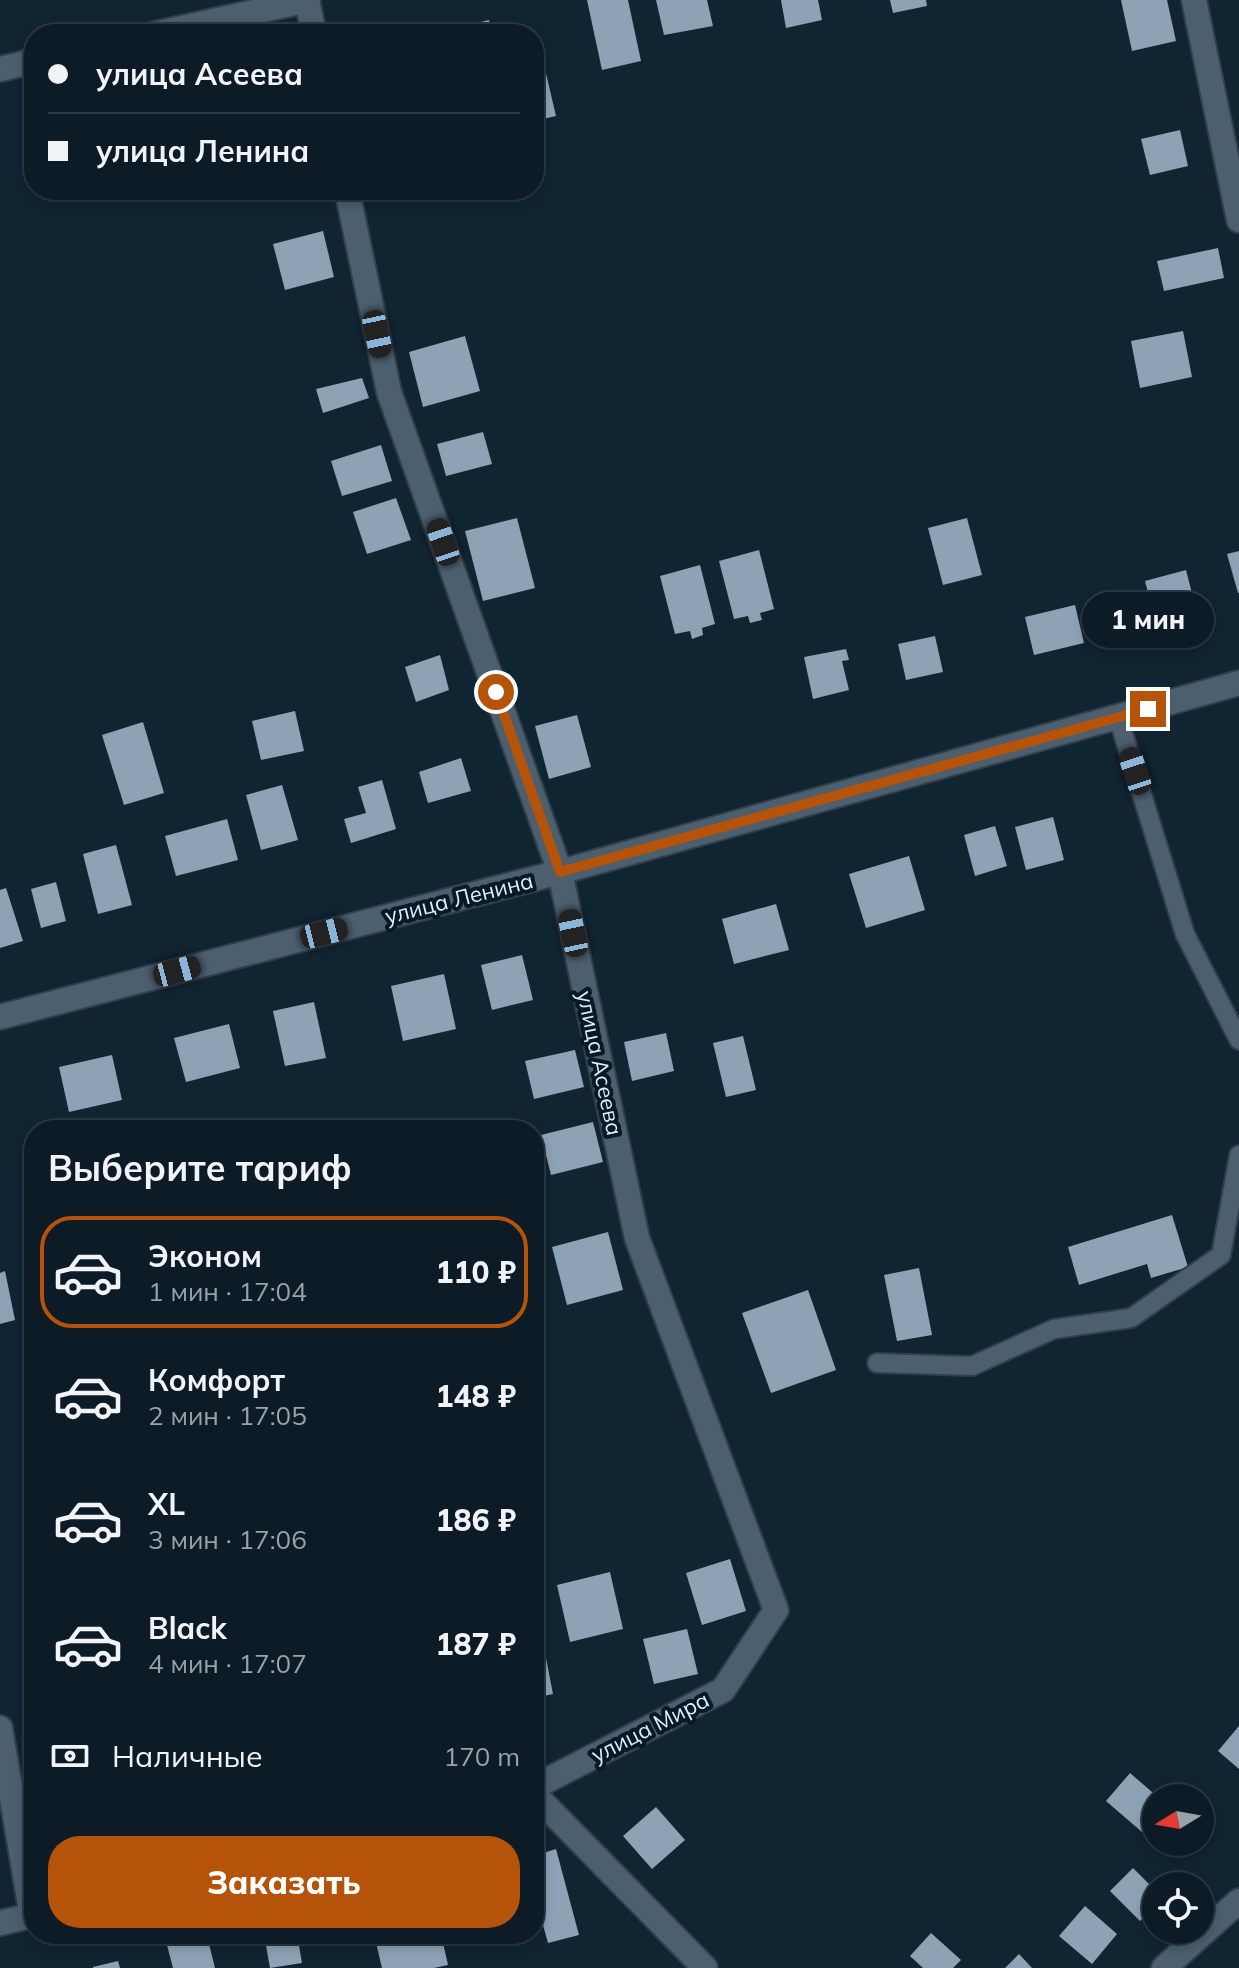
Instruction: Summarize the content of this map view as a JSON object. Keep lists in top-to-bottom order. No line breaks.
{"streets":{"street":["улица Ленина","улица Асеева","улица Мира"]},"crossings":[["улица Ленина","улица Асеева"],["улица Асеева","улица Мира"]],"north":"left","page":{"banner":["улица Асеева","улица Ленина"],"bubble":"1 мин","heading":"Выберите тариф","list":[{"name":"Эконом","note":"1 мин · 17:04","value":"110 ₽"},{"name":"Комфорт","note":"2 мин · 17:05","value":"148 ₽"},{"name":"XL","note":"3 мин · 17:06","value":"186 ₽"},{"name":"Black","note":"4 мин · 17:07","value":"187 ₽"}],"pay":["Наличные","170 m"],"buttons":"Заказать"}}
